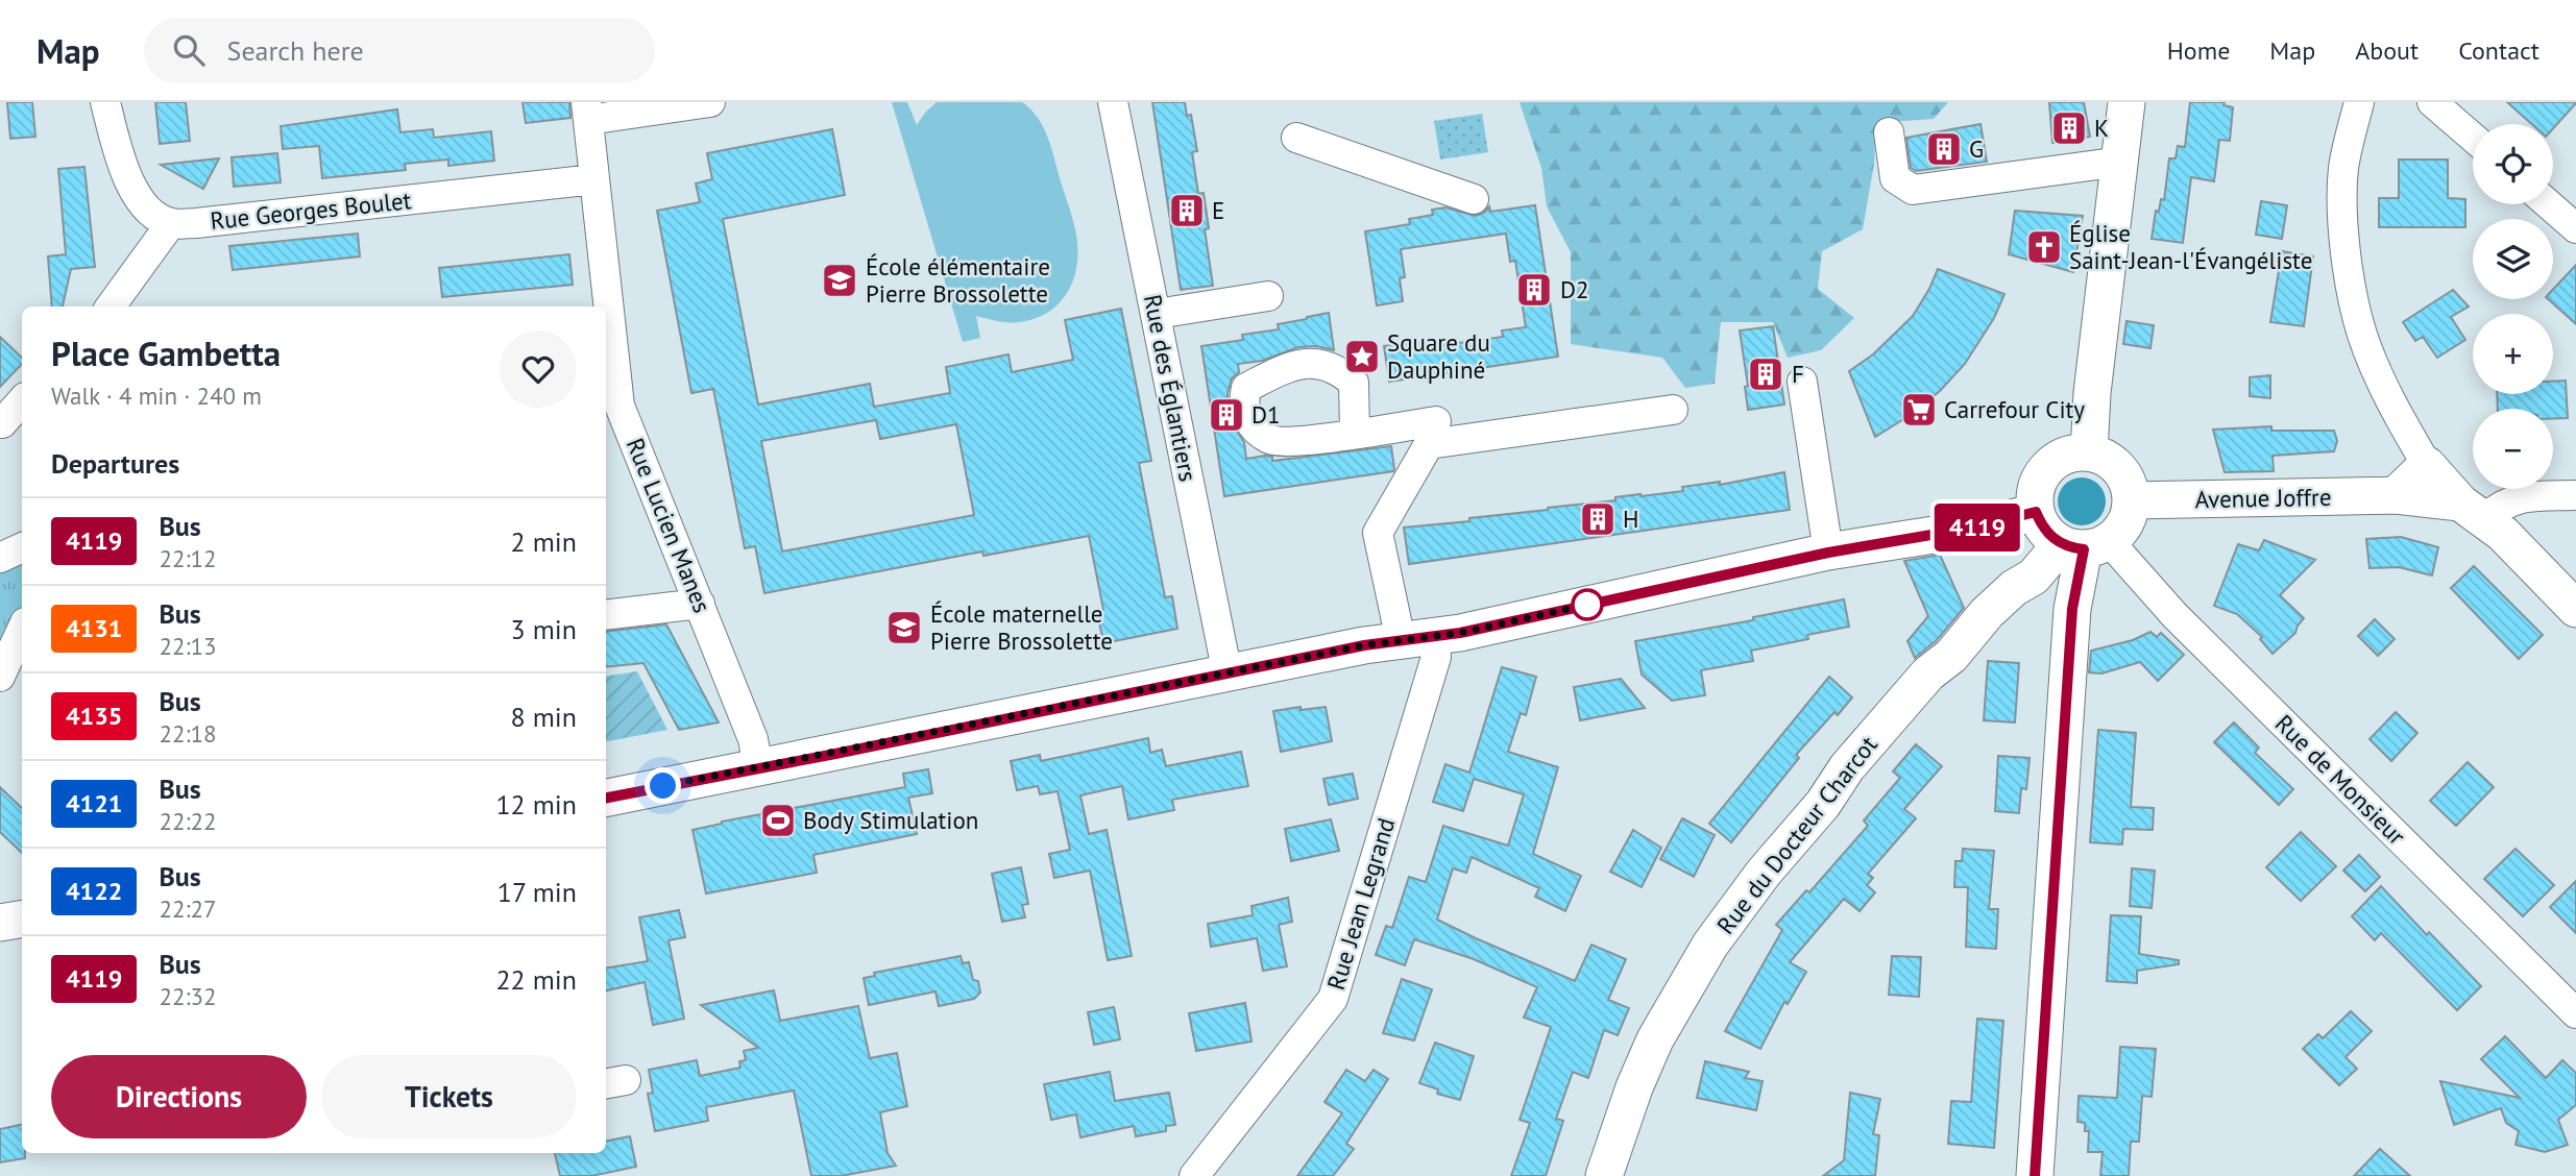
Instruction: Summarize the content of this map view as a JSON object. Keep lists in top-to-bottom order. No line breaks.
{"streets":{"street":["Rue Georges Boulet","Rue des Églantiers","Avenue Joffre","Rue Lucien Manes","Rue de Monsieur","Rue du Docteur Charcot","Rue Jean Legrand"]},"crossings":[["Rue Georges Boulet","Rue Lucien Manes"],["Avenue Joffre","Rue de Monsieur"],["Avenue Joffre","Rue du Docteur Charcot"],["Rue de Monsieur","Rue du Docteur Charcot"]],"places":{"building":["K","G","E","D2","F","D1","H"],"church":["Église Saint-Jean-l'Évangéliste"],"school or university":["École élémentaire Pierre Brossolette","École maternelle Pierre Brossolette"],"place":["Square du Dauphiné"],"supermarket":["Carrefour City"],"sports":["Body Stimulation"]},"lines":["bus line 4119"],"page":{"header":"Map","search":"Search here","nav":["Home","Map","About","Contact"],"on_map":"4119","map_buttons":["+","−"],"heading":[["Place Gambetta","Walk · 4 min · 240 m"],"Departures"],"list":[{"mark":"4119","name":"Bus","note":"22:12","value":"2 min"},{"mark":"4131","name":"Bus","note":"22:13","value":"3 min"},{"mark":"4135","name":"Bus","note":"22:18","value":"8 min"},{"mark":"4121","name":"Bus","note":"22:22","value":"12 min"},{"mark":"4122","name":"Bus","note":"22:27","value":"17 min"},{"mark":"4119","name":"Bus","note":"22:32","value":"22 min"}],"buttons":["Directions","Tickets"]}}
